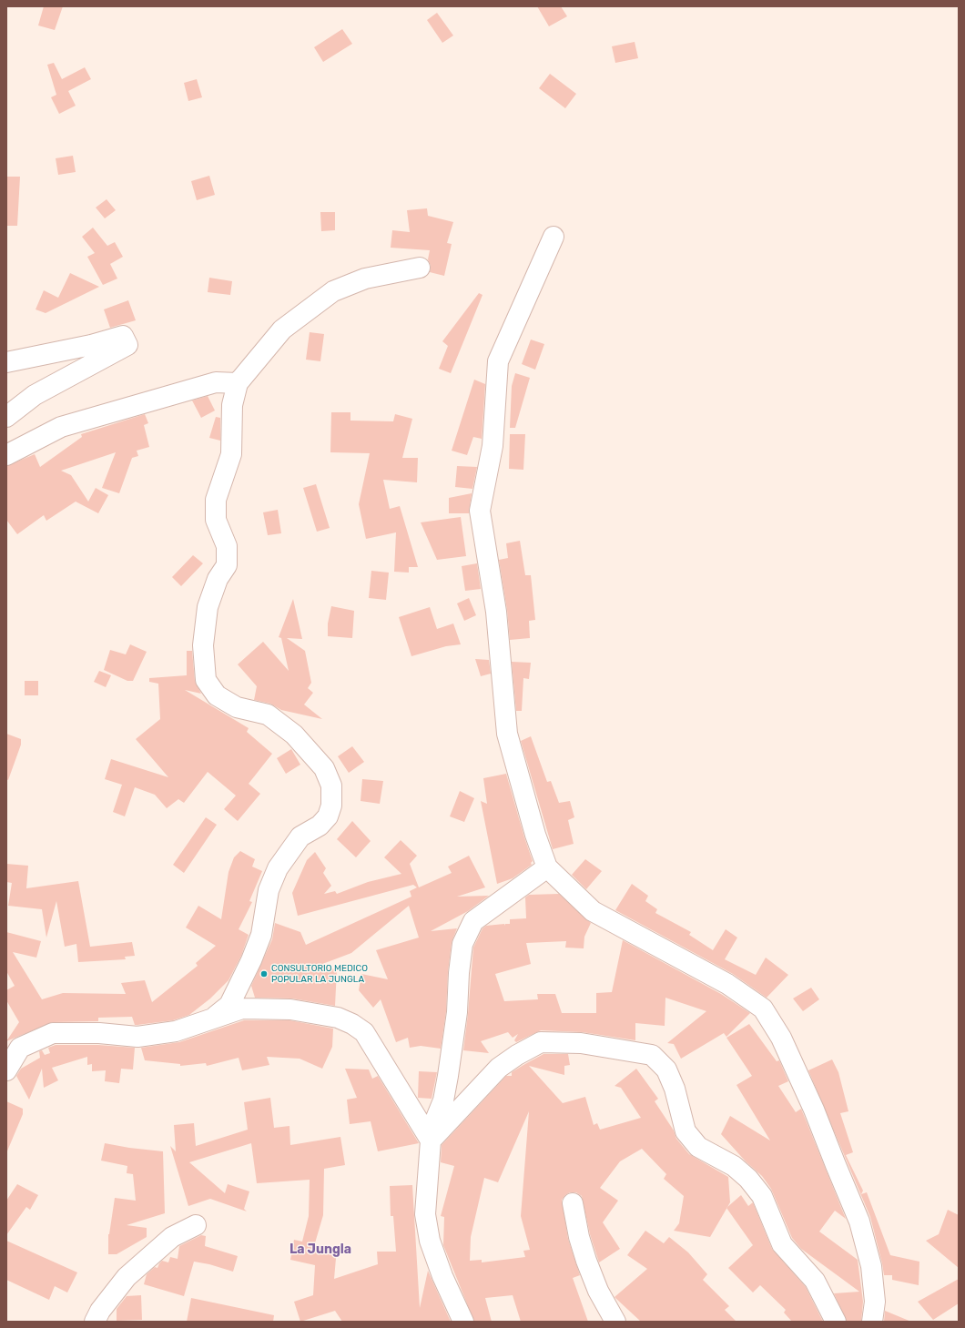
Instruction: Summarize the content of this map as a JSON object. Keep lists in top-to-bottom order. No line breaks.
{"districts":["La Jungla"],"places":["CONSULTORIO MEDICO POPULAR LA JUNGLA"]}
